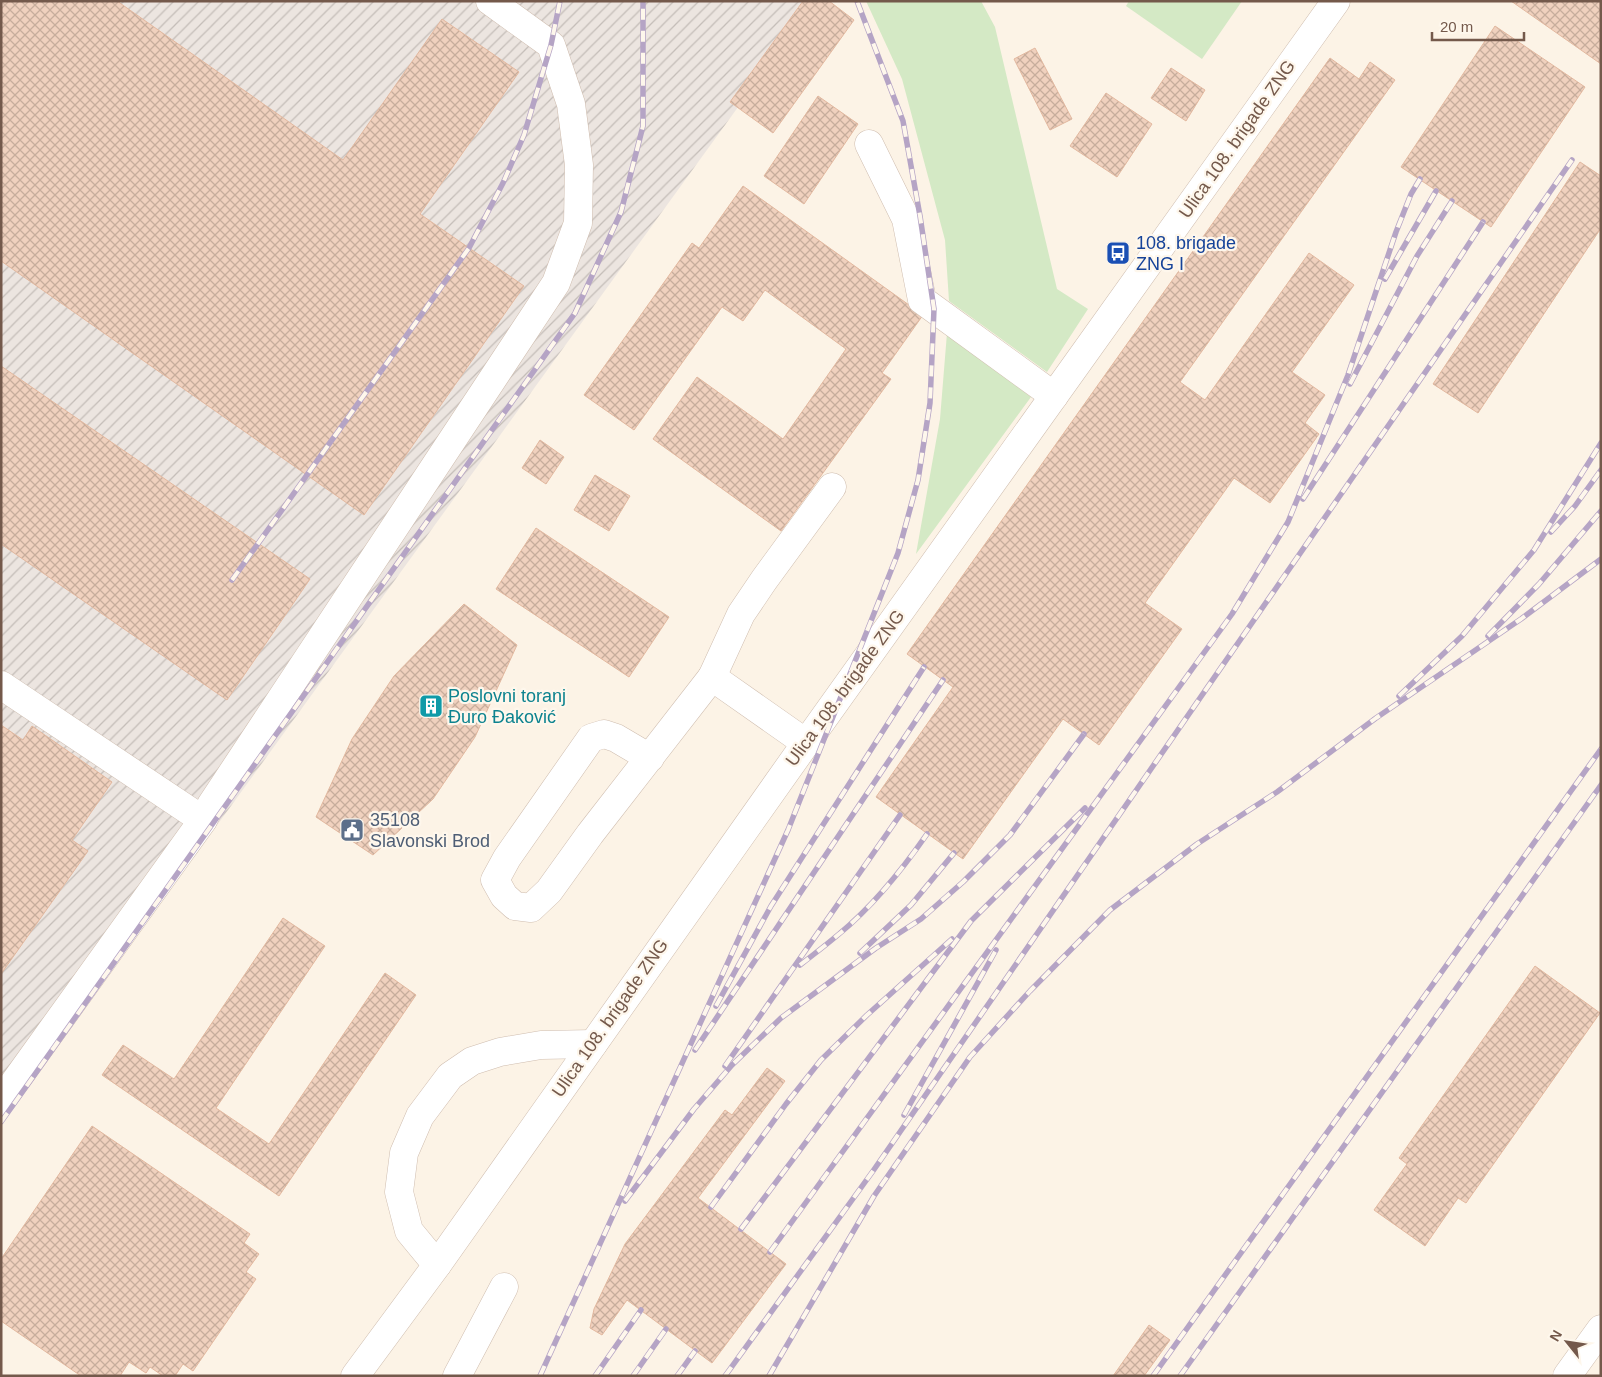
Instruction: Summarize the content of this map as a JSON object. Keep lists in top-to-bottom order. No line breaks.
{"streets":{"street":["Ulica 108. brigade ZNG"]},"places":{"bus stop":["108. brigade ZNG I"],"building":["Poslovni toranj Đuro Đaković"],"public building":["35108 Slavonski Brod"]},"scale_bar":"20 m","north":"top left"}
